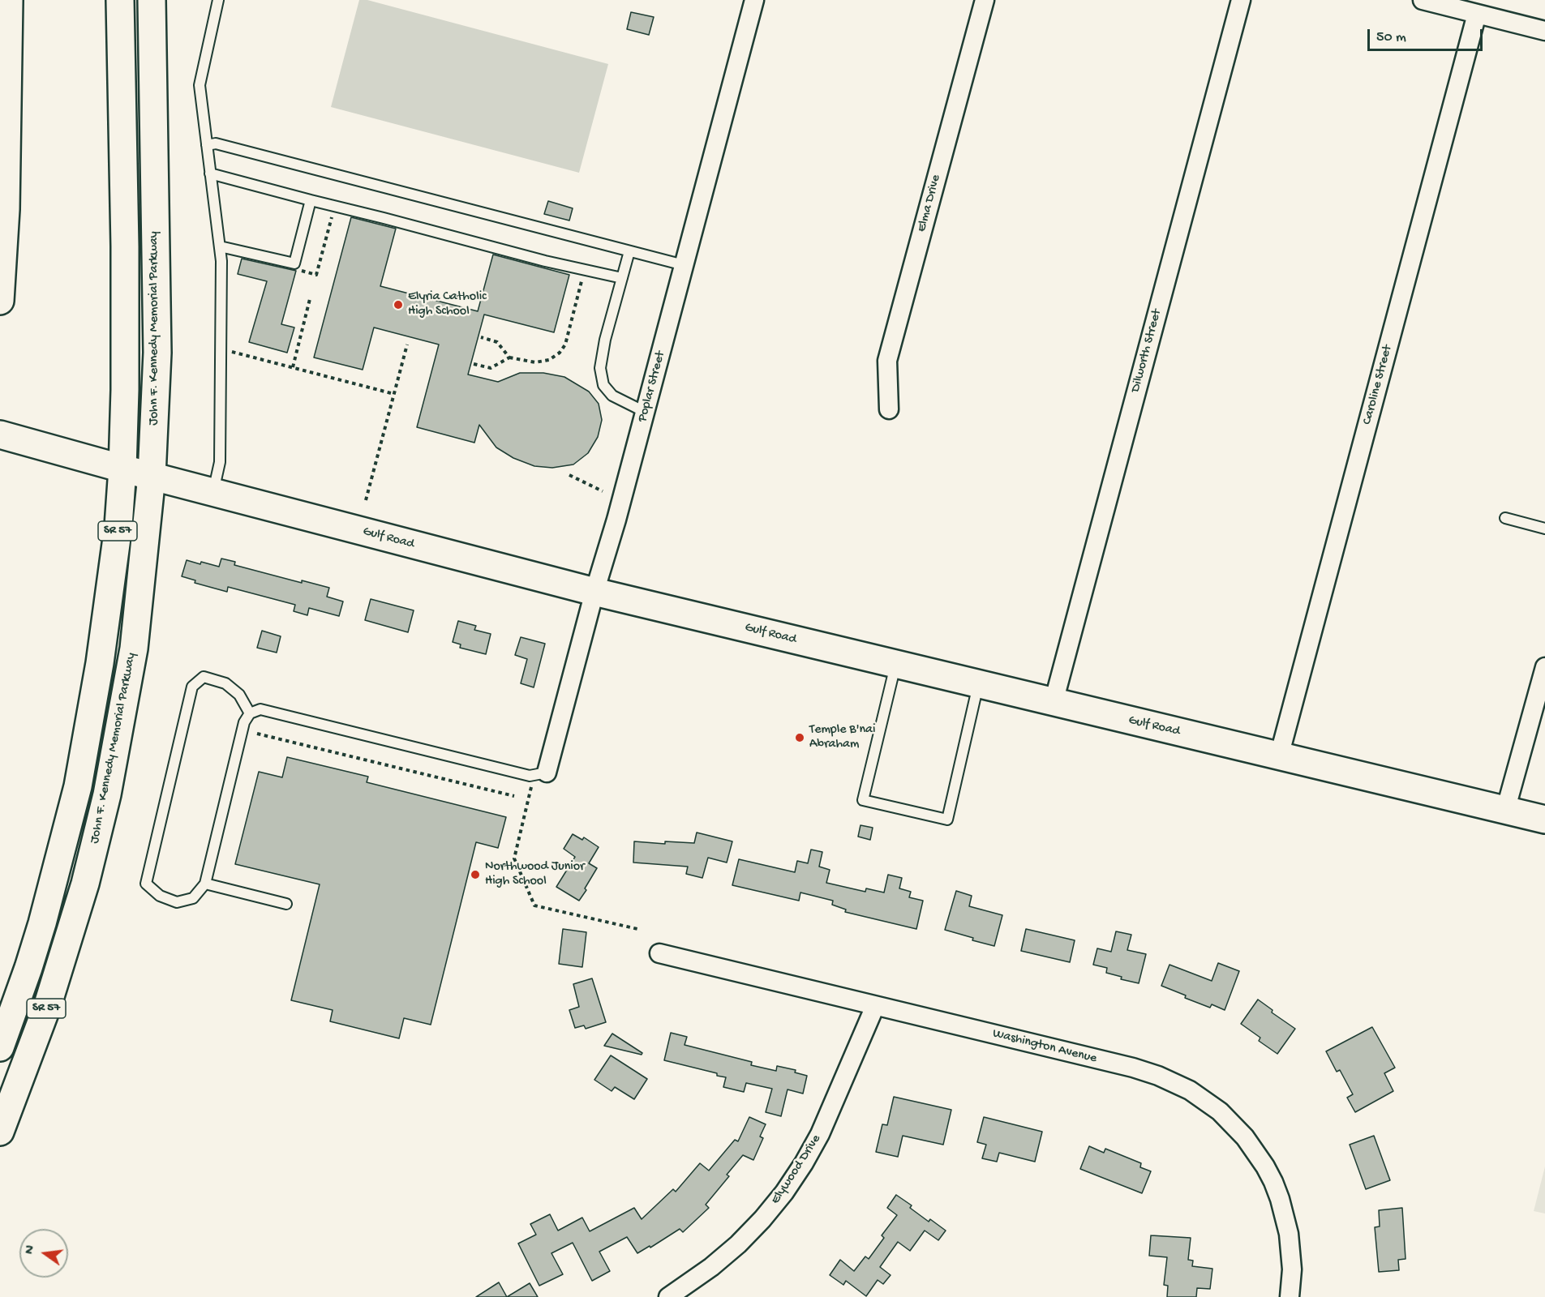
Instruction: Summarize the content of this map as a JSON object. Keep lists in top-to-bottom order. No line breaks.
{"streets":{"main road":["John F. Kennedy Memorial Parkway","SR 57","Gulf Road"],"street":["Elma Drive","Dilworth Street","Caroline Street","Poplar Street","Washington Avenue","Elywood Drive"]},"crossings":[["John F. Kennedy Memorial Parkway","Gulf Road"],["Dilworth Street","Gulf Road"],["Caroline Street","Gulf Road"],["Poplar Street","Gulf Road"],["Washington Avenue","Elywood Drive"]],"places":["Elyria Catholic High School","Temple B'nai Abraham","Northwood Junior High School"],"scale_bar":"50 m","north":"left"}
